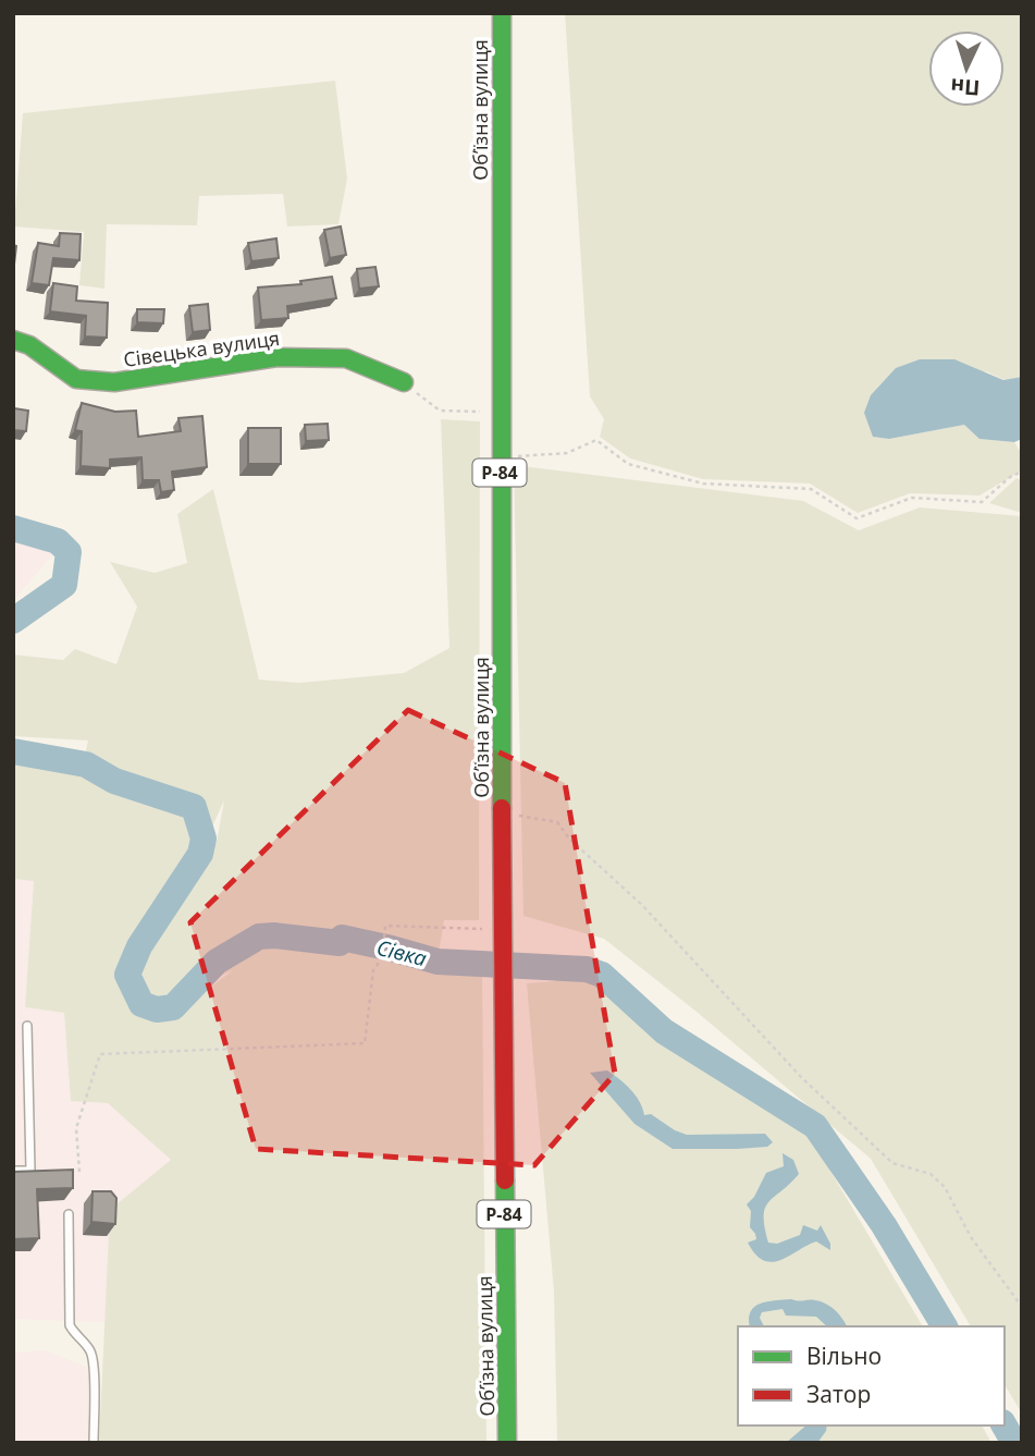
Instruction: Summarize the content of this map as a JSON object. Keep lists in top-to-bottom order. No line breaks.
{"streets":{"main road":["Обʼїзна вулиця","Сівецька вулиця","Р-84"]},"water":["Сівка"],"legend":["Вільно","Затор"],"north":"bottom"}
